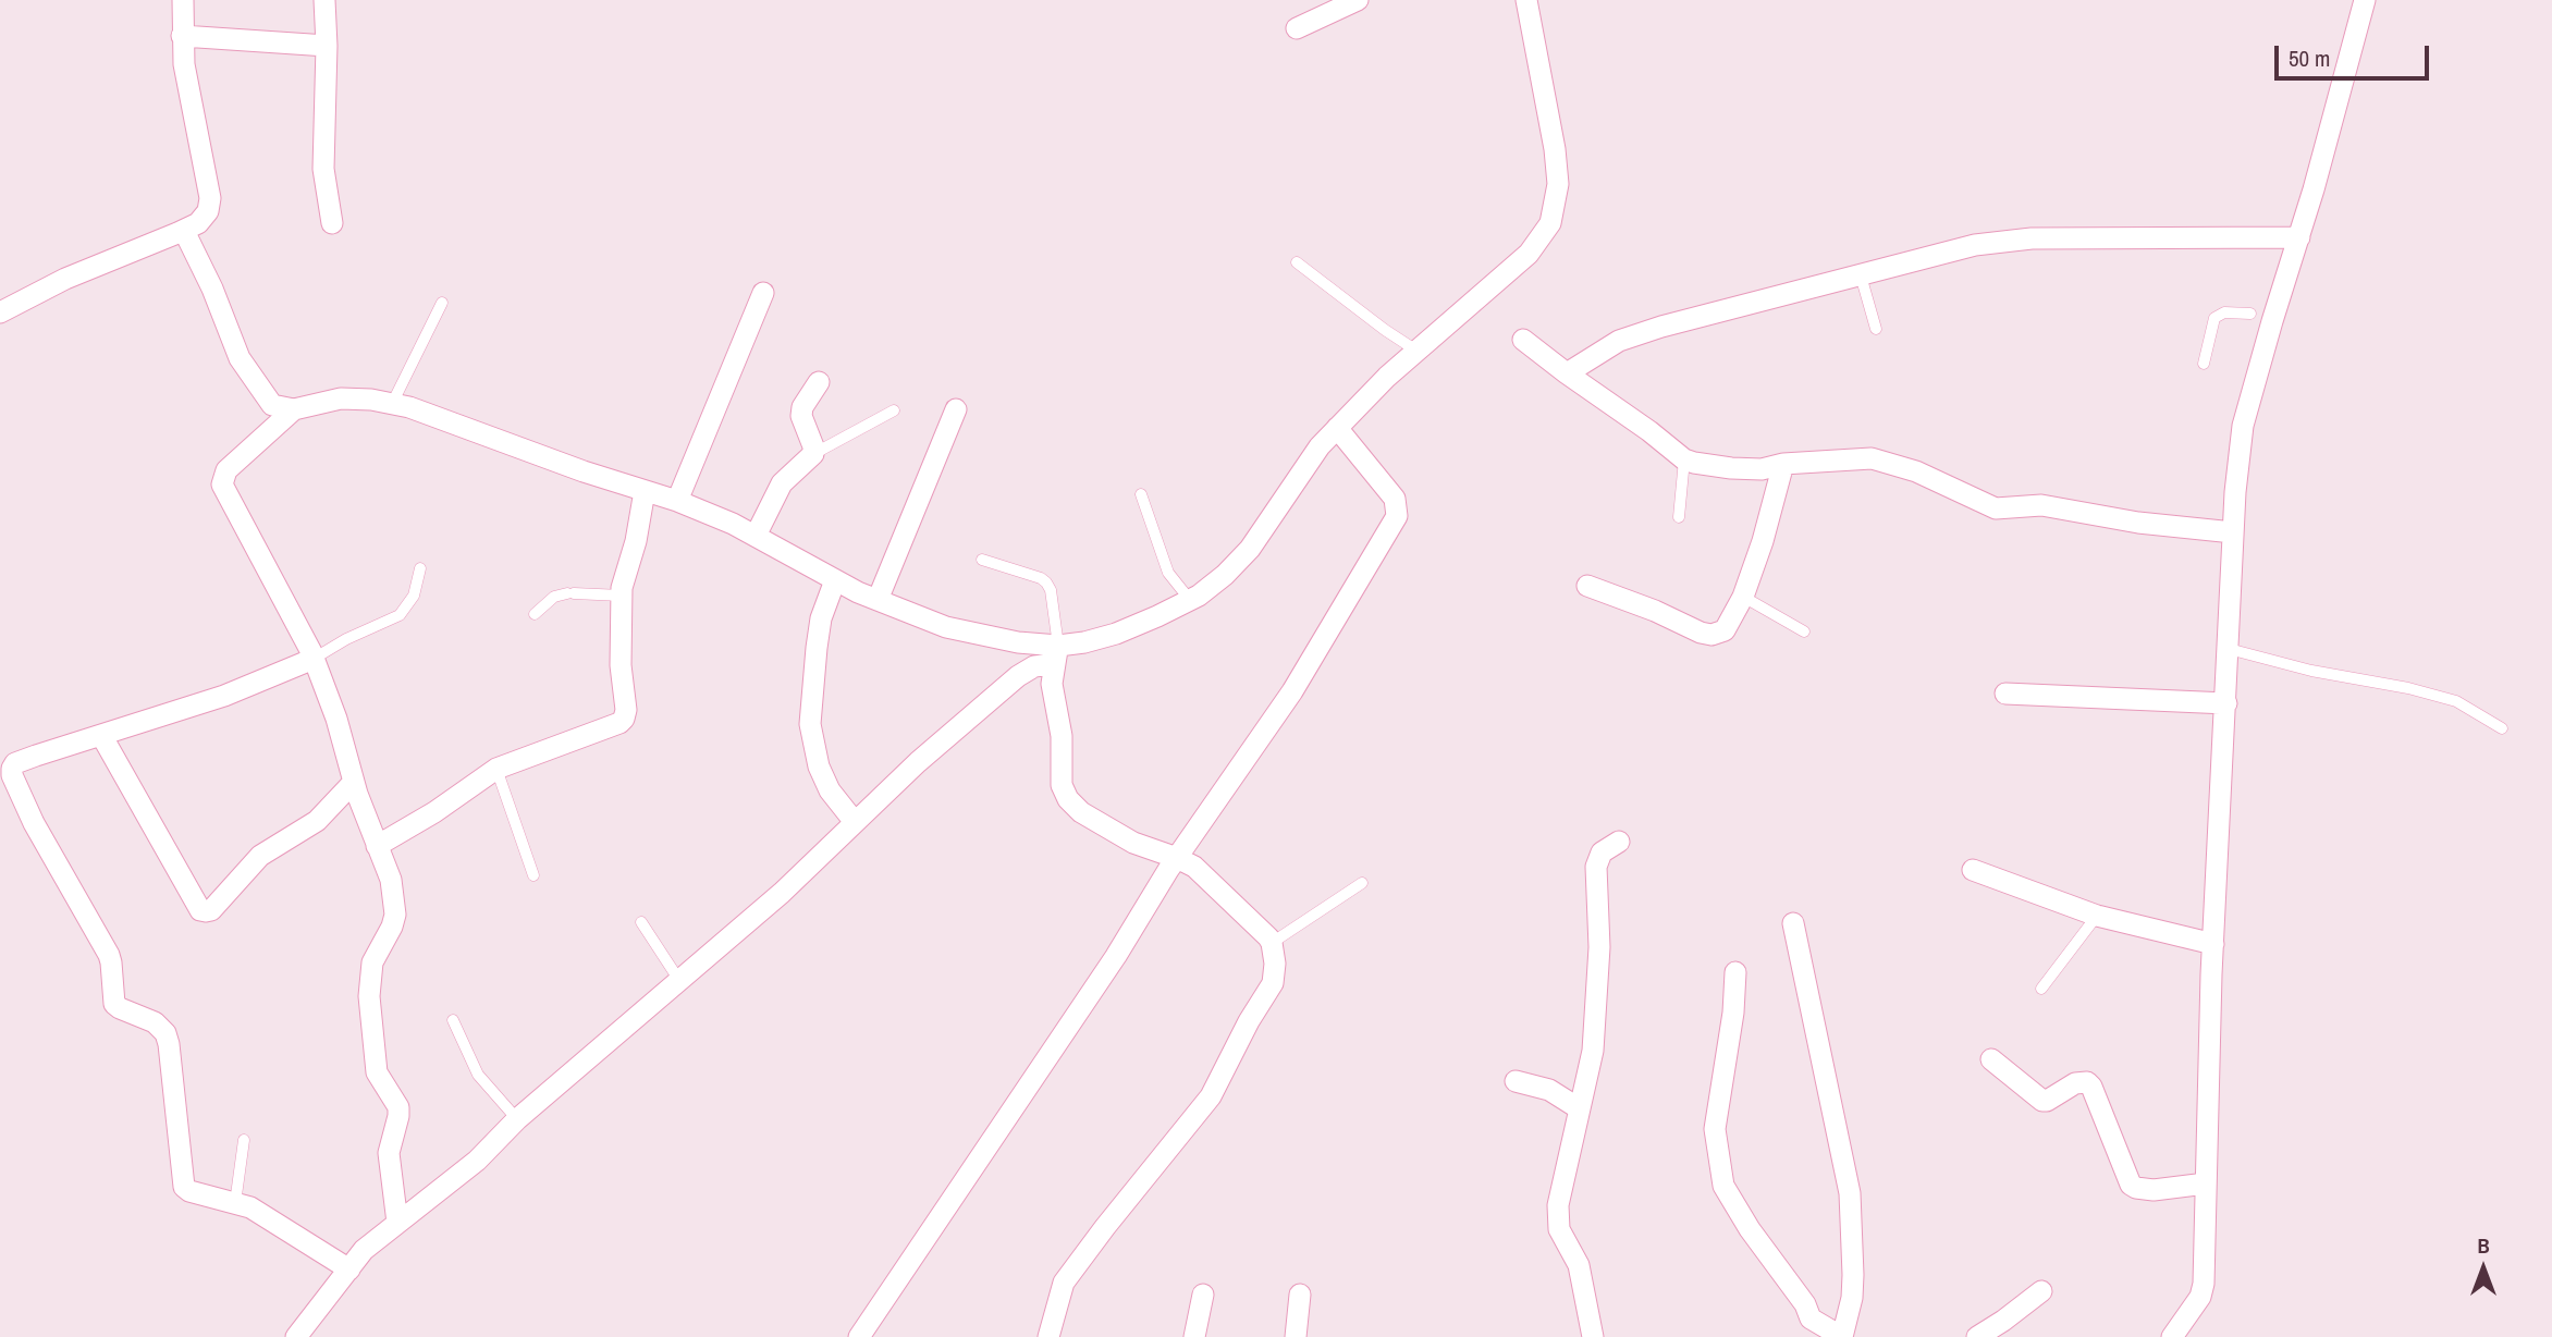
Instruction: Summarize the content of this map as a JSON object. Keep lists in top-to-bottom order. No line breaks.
{"scale_bar":"50 m","north":"top"}
